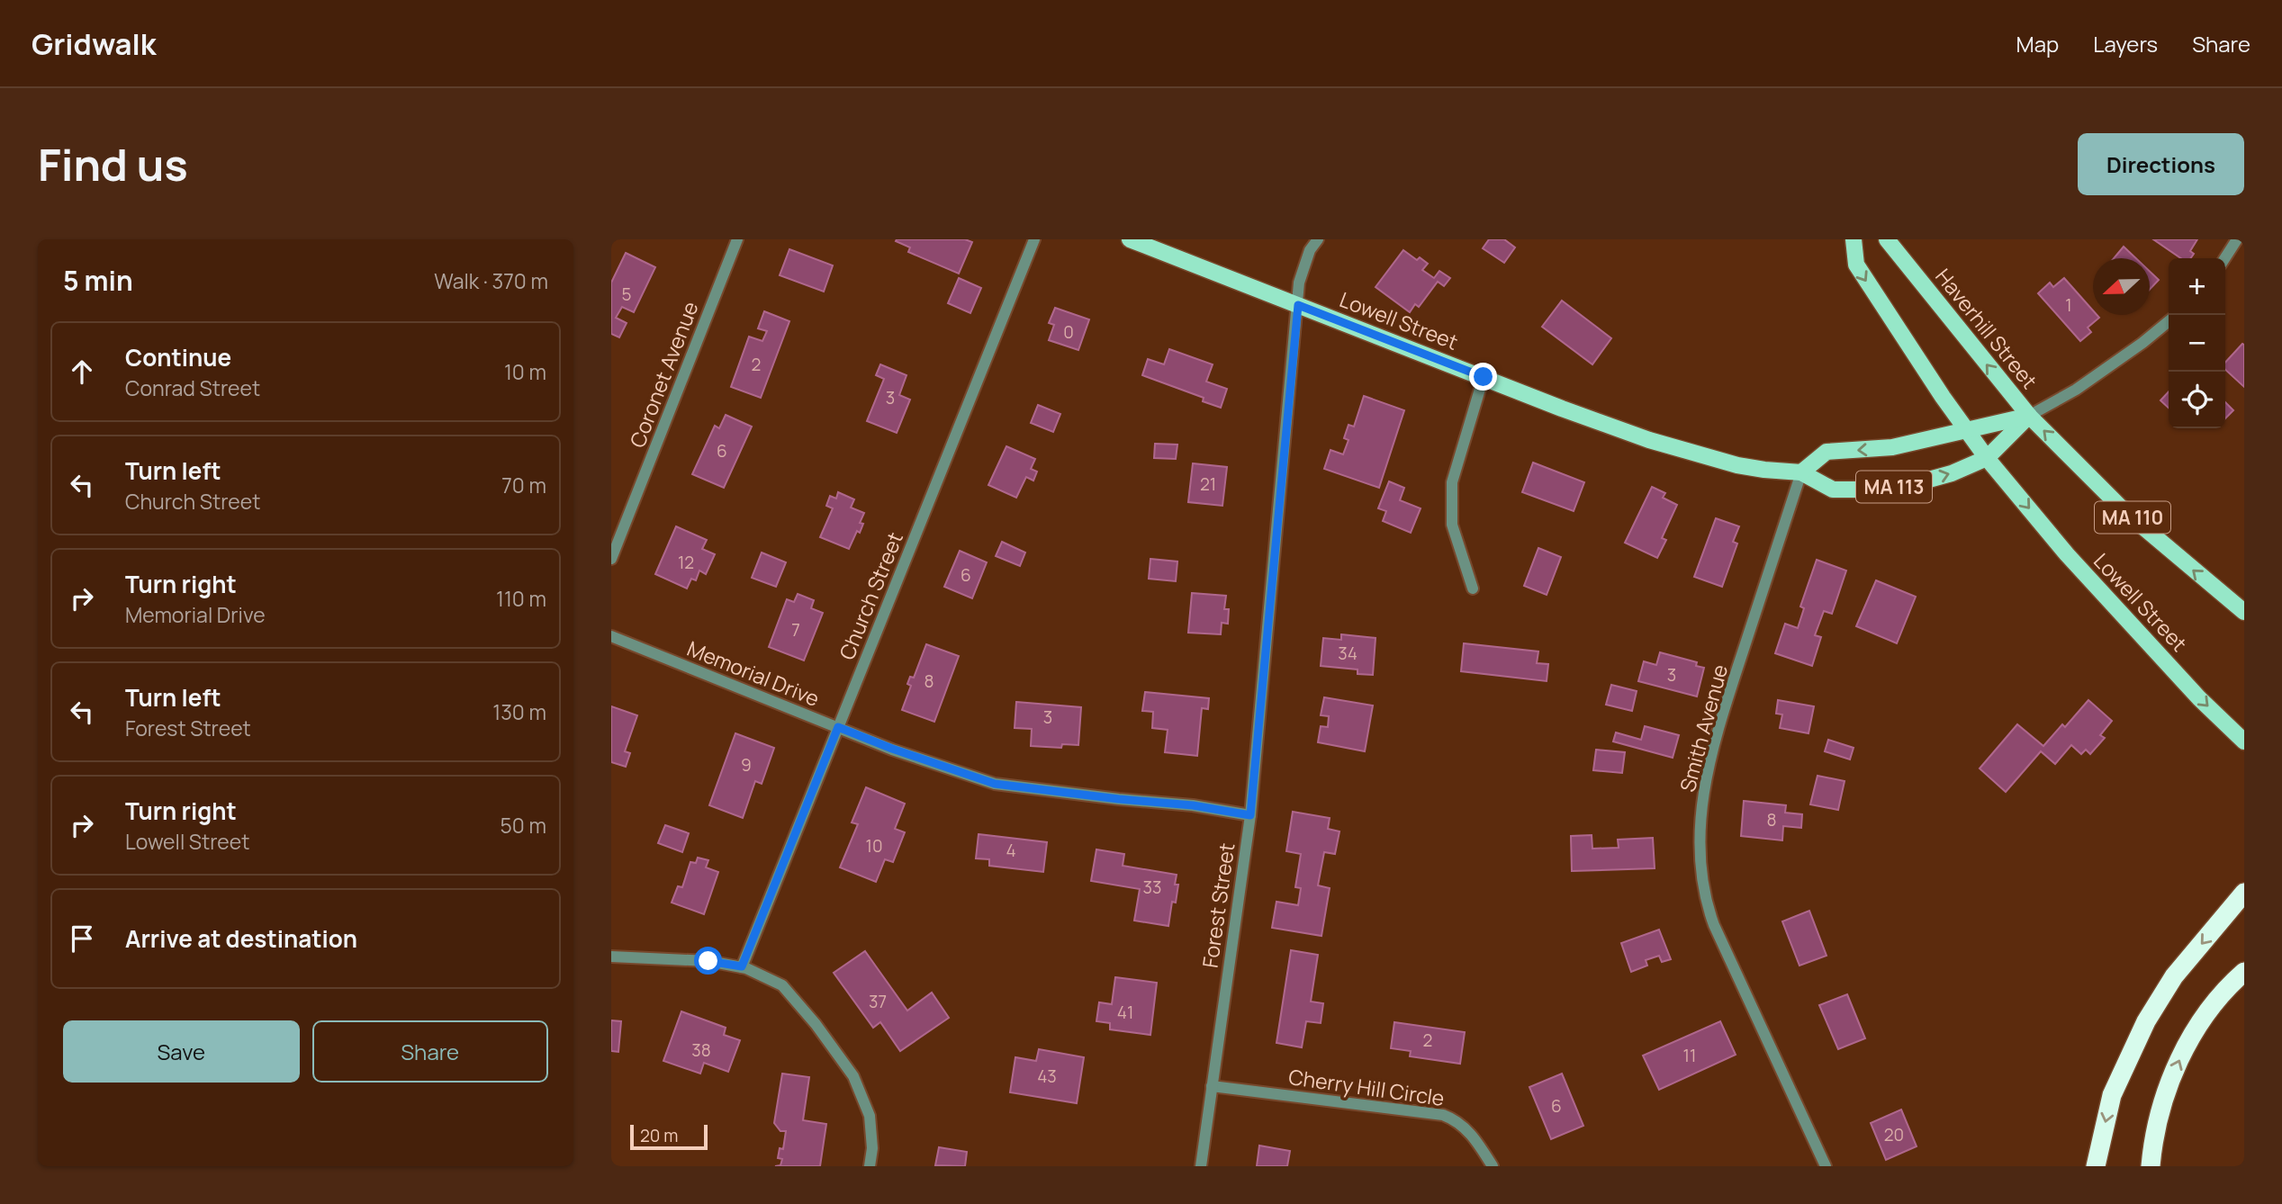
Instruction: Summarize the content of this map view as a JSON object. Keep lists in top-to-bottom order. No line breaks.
{"streets":{"main road":["Lowell Street","Haverhill Street","MA 113","MA 110"],"street":["Coronet Avenue","Church Street","Memorial Drive","Smith Avenue","Forest Street","Cherry Hill Circle"]},"crossings":[["Lowell Street","Haverhill Street"],["Lowell Street","MA 113"],["Lowell Street","MA 110"],["Lowell Street","Smith Avenue"],["Lowell Street","Forest Street"],["Haverhill Street","MA 113"],["Haverhill Street","MA 110"],["MA 113","MA 110"],["MA 113","Smith Avenue"],["Church Street","Memorial Drive"],["Memorial Drive","Forest Street"],["Forest Street","Cherry Hill Circle"]],"house_numbers":["5","1","0","2","3","6","21","12","6","7","34","3","8","3","9","8","10","4","33","37","41","2","38","11","43","6","20"],"scale_bar":"20 m","north":"left","page":{"header":"Gridwalk","nav":["Map","Layers","Share"],"buttons":["Directions",["Save","Share"]],"title":"Find us","heading":["5 min","Walk · 370 m"],"map_buttons":["+","−"],"list":[["Continue","Conrad Street","10 m"],["Turn left","Church Street","70 m"],["Turn right","Memorial Drive","110 m"],["Turn left","Forest Street","130 m"],["Turn right","Lowell Street","50 m"],"Arrive at destination"],"scale":"20 m"}}
